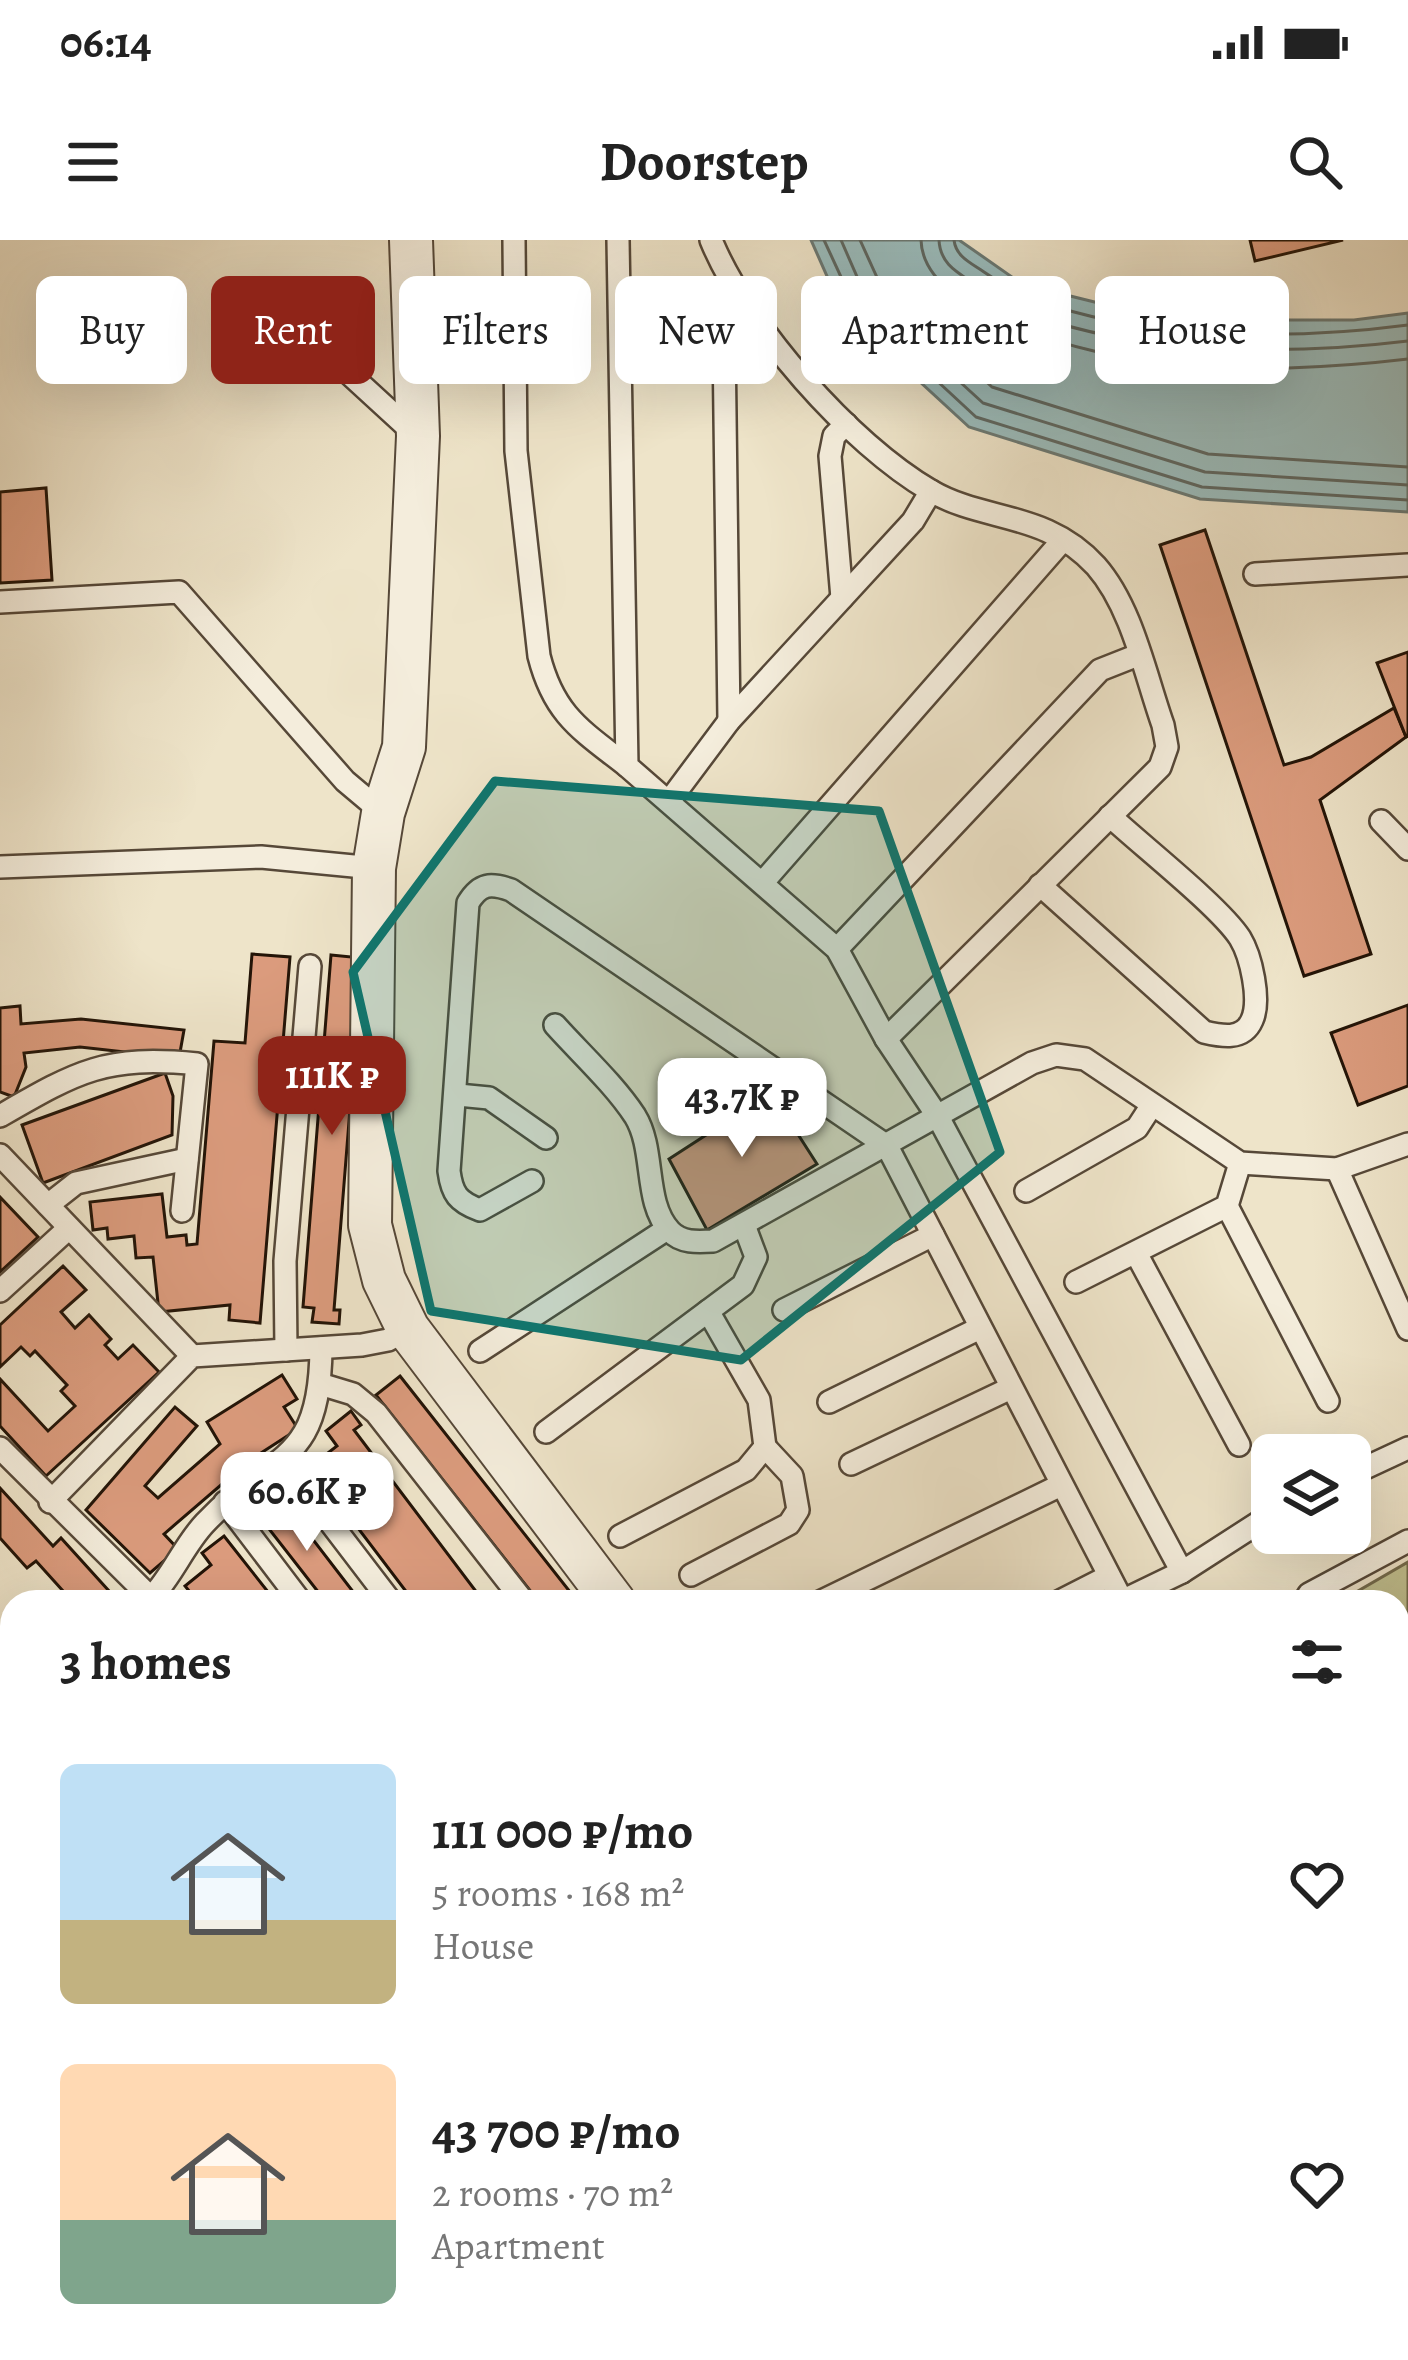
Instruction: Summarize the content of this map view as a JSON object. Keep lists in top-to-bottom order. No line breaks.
{"page":{"status":"06:14","header":"Doorstep","chip":["Buy","Rent","Filters","New","Apartment","House"],"price":["111K ₽","43.7K ₽","60.6K ₽"],"heading":"3 homes","list":[{"name":"111 000 ₽/mo","note":"5 rooms · 168 m² · House"},{"name":"43 700 ₽/mo","note":"2 rooms · 70 m² · Apartment"}]}}
